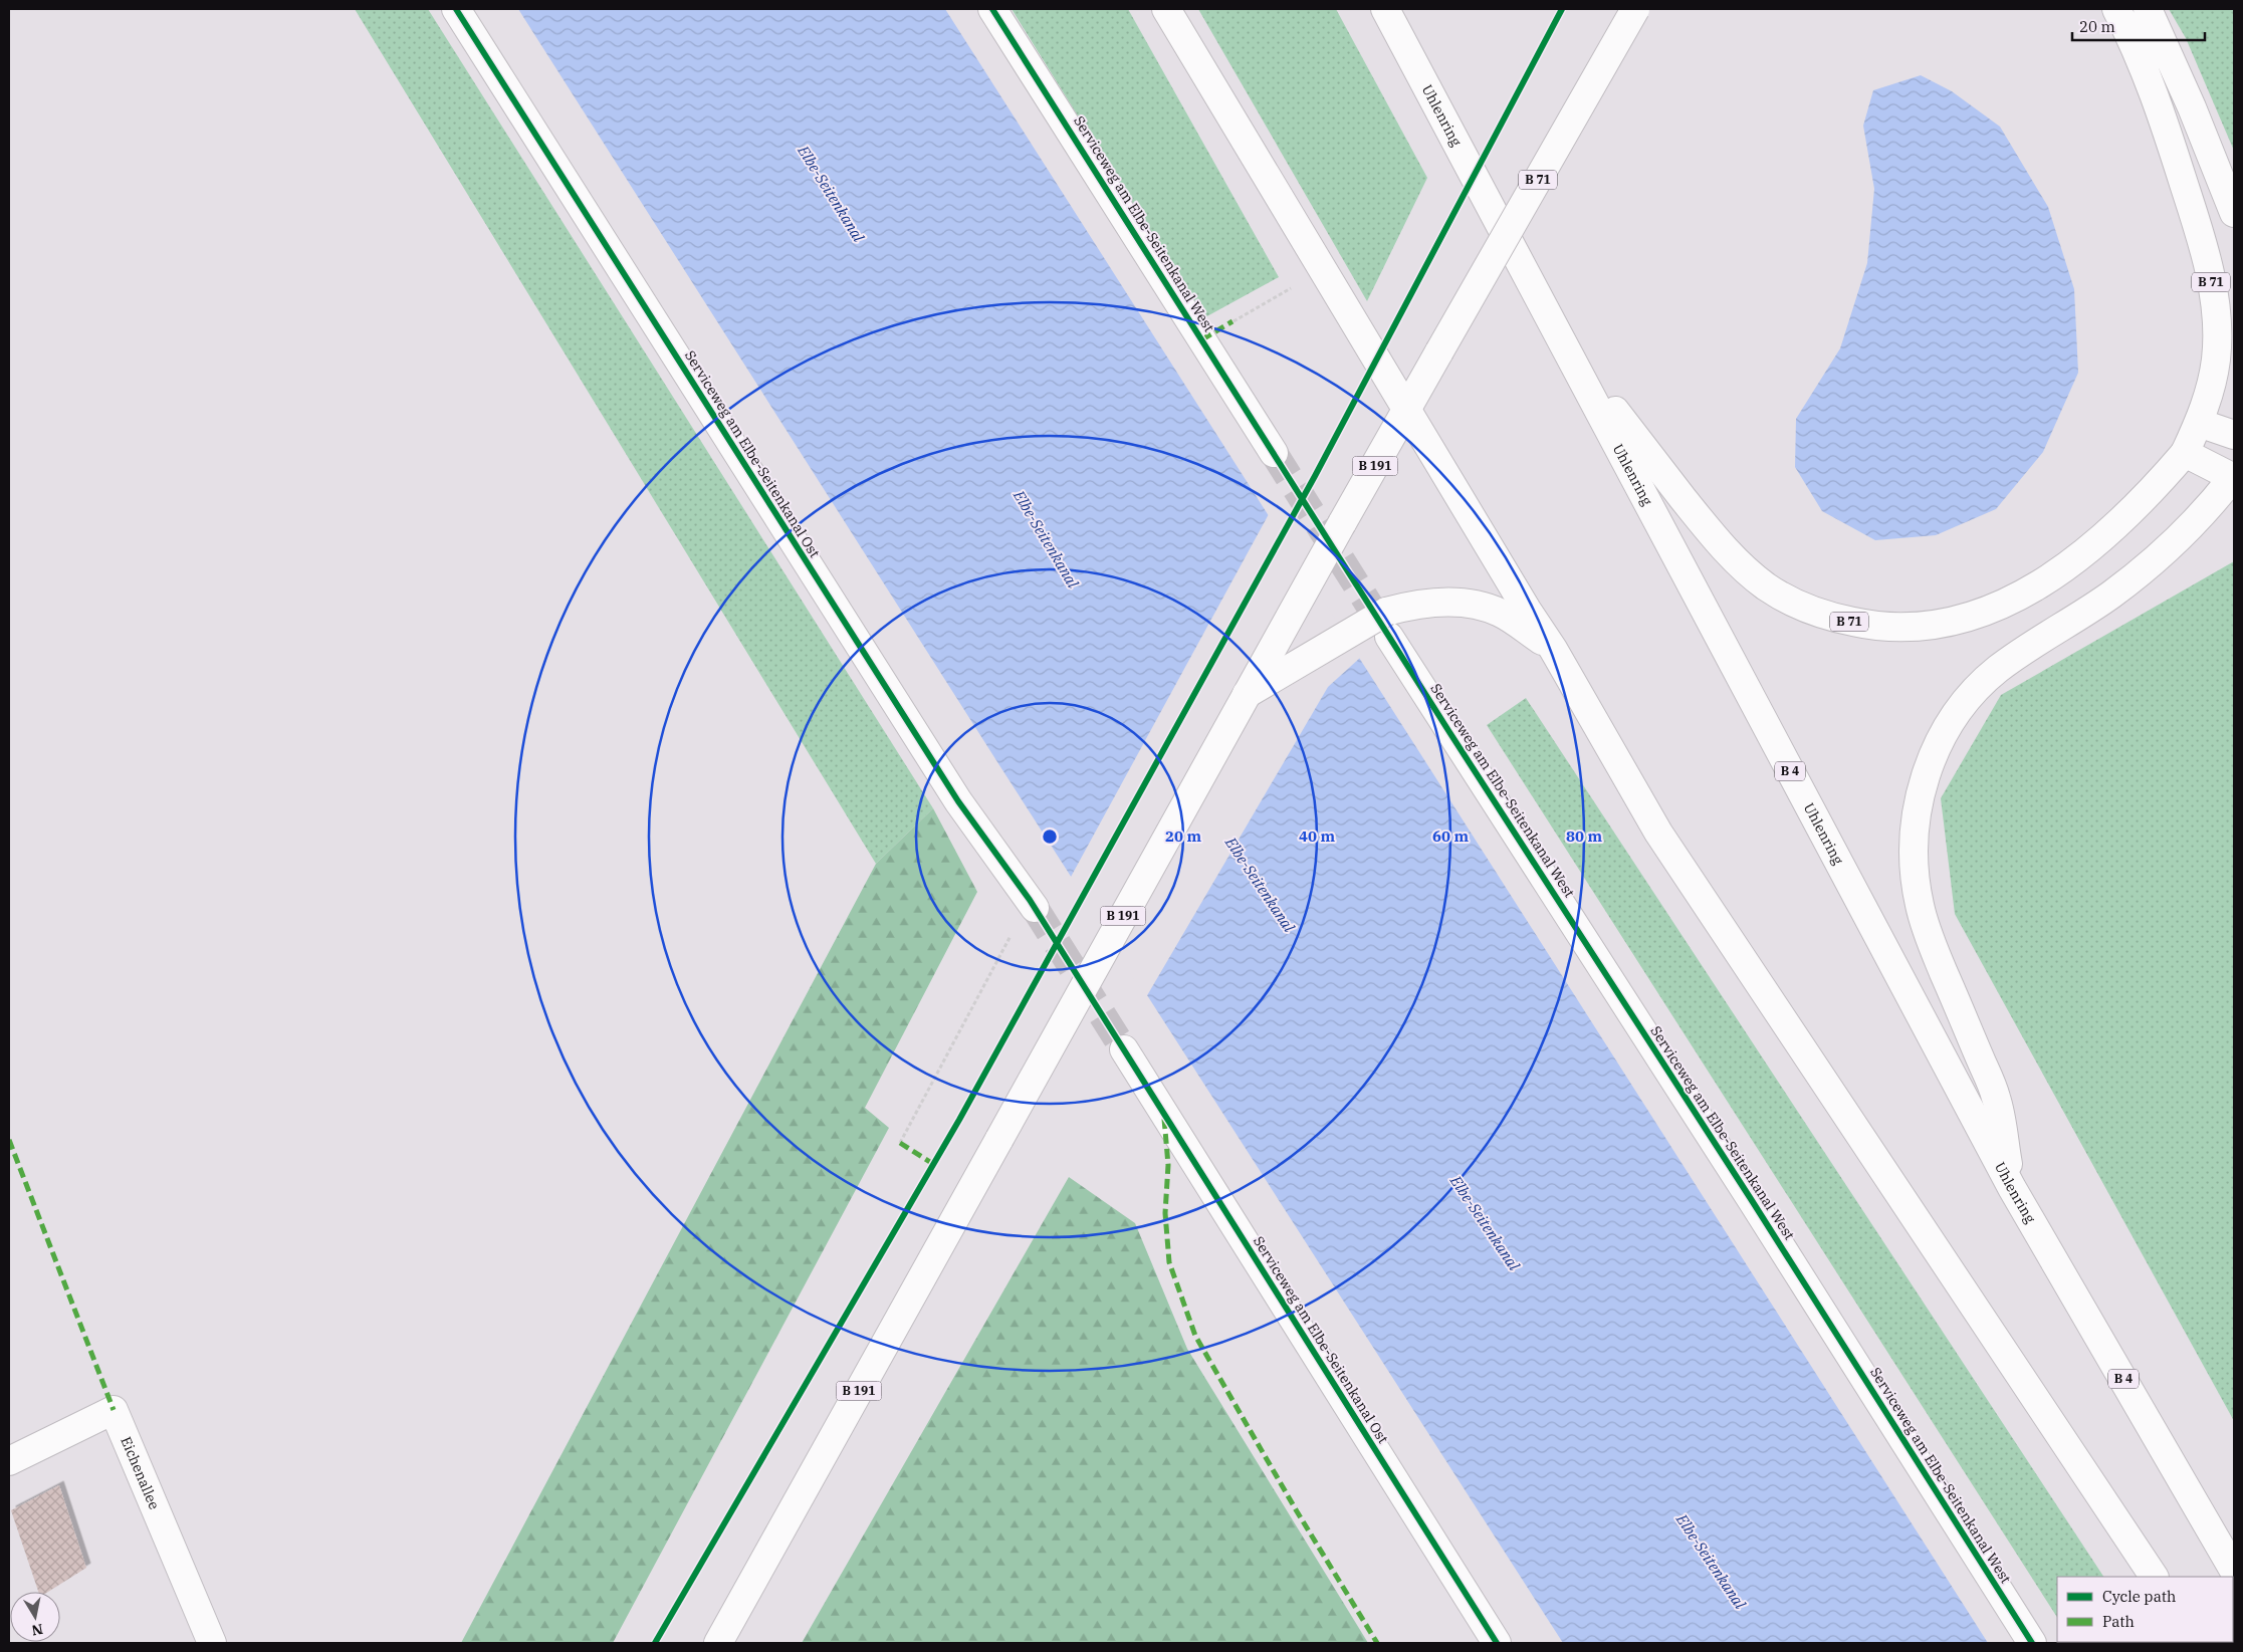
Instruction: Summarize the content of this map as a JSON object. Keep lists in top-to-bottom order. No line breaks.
{"streets":{"main road":["Uhlenring","B 71","Serviceweg am Elbe-Seitenkanal West","Serviceweg am Elbe-Seitenkanal Ost","B 191","B 4","Eichenallee"]},"crossings":[["Uhlenring","B 71"],["B 71","B 191"]],"water":["Elbe-Seitenkanal"],"legend":["Cycle path","Path"],"scale_bar":"20 m","north":"bottom","rings":["20 m","40 m","60 m","80 m"]}
